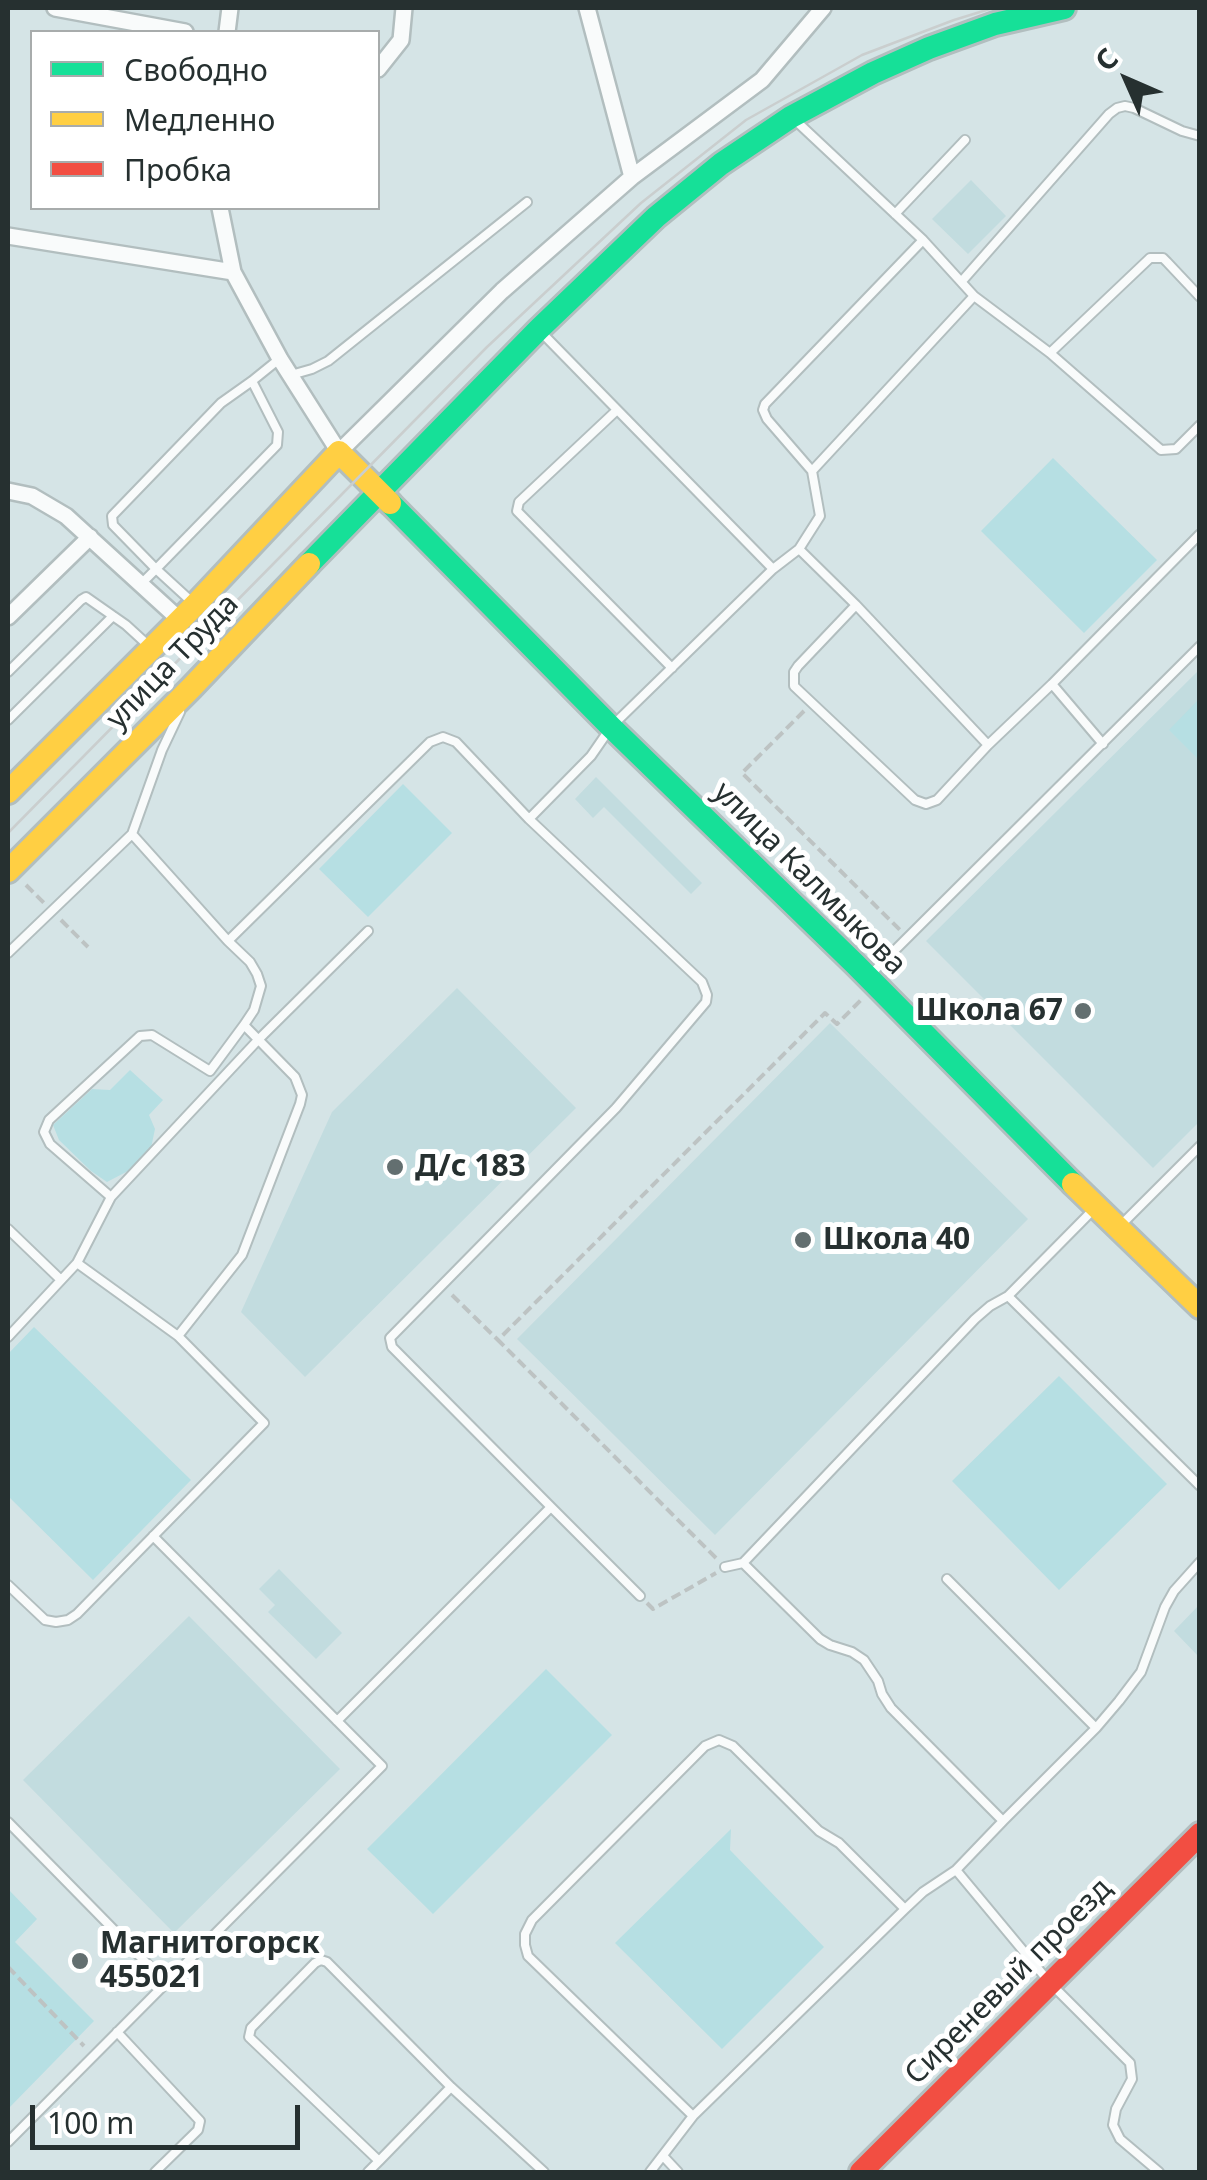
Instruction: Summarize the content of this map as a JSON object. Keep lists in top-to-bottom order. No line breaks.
{"streets":{"main road":["улица Труда","улица Калмыкова","Сиреневый проезд"]},"crossings":[["улица Труда","улица Калмыкова"]],"places":["Школа 67","Д/с 183","Школа 40","Магнитогорск 455021"],"legend":["Свободно","Медленно","Пробка"],"scale_bar":"100 m","north":"top left"}
